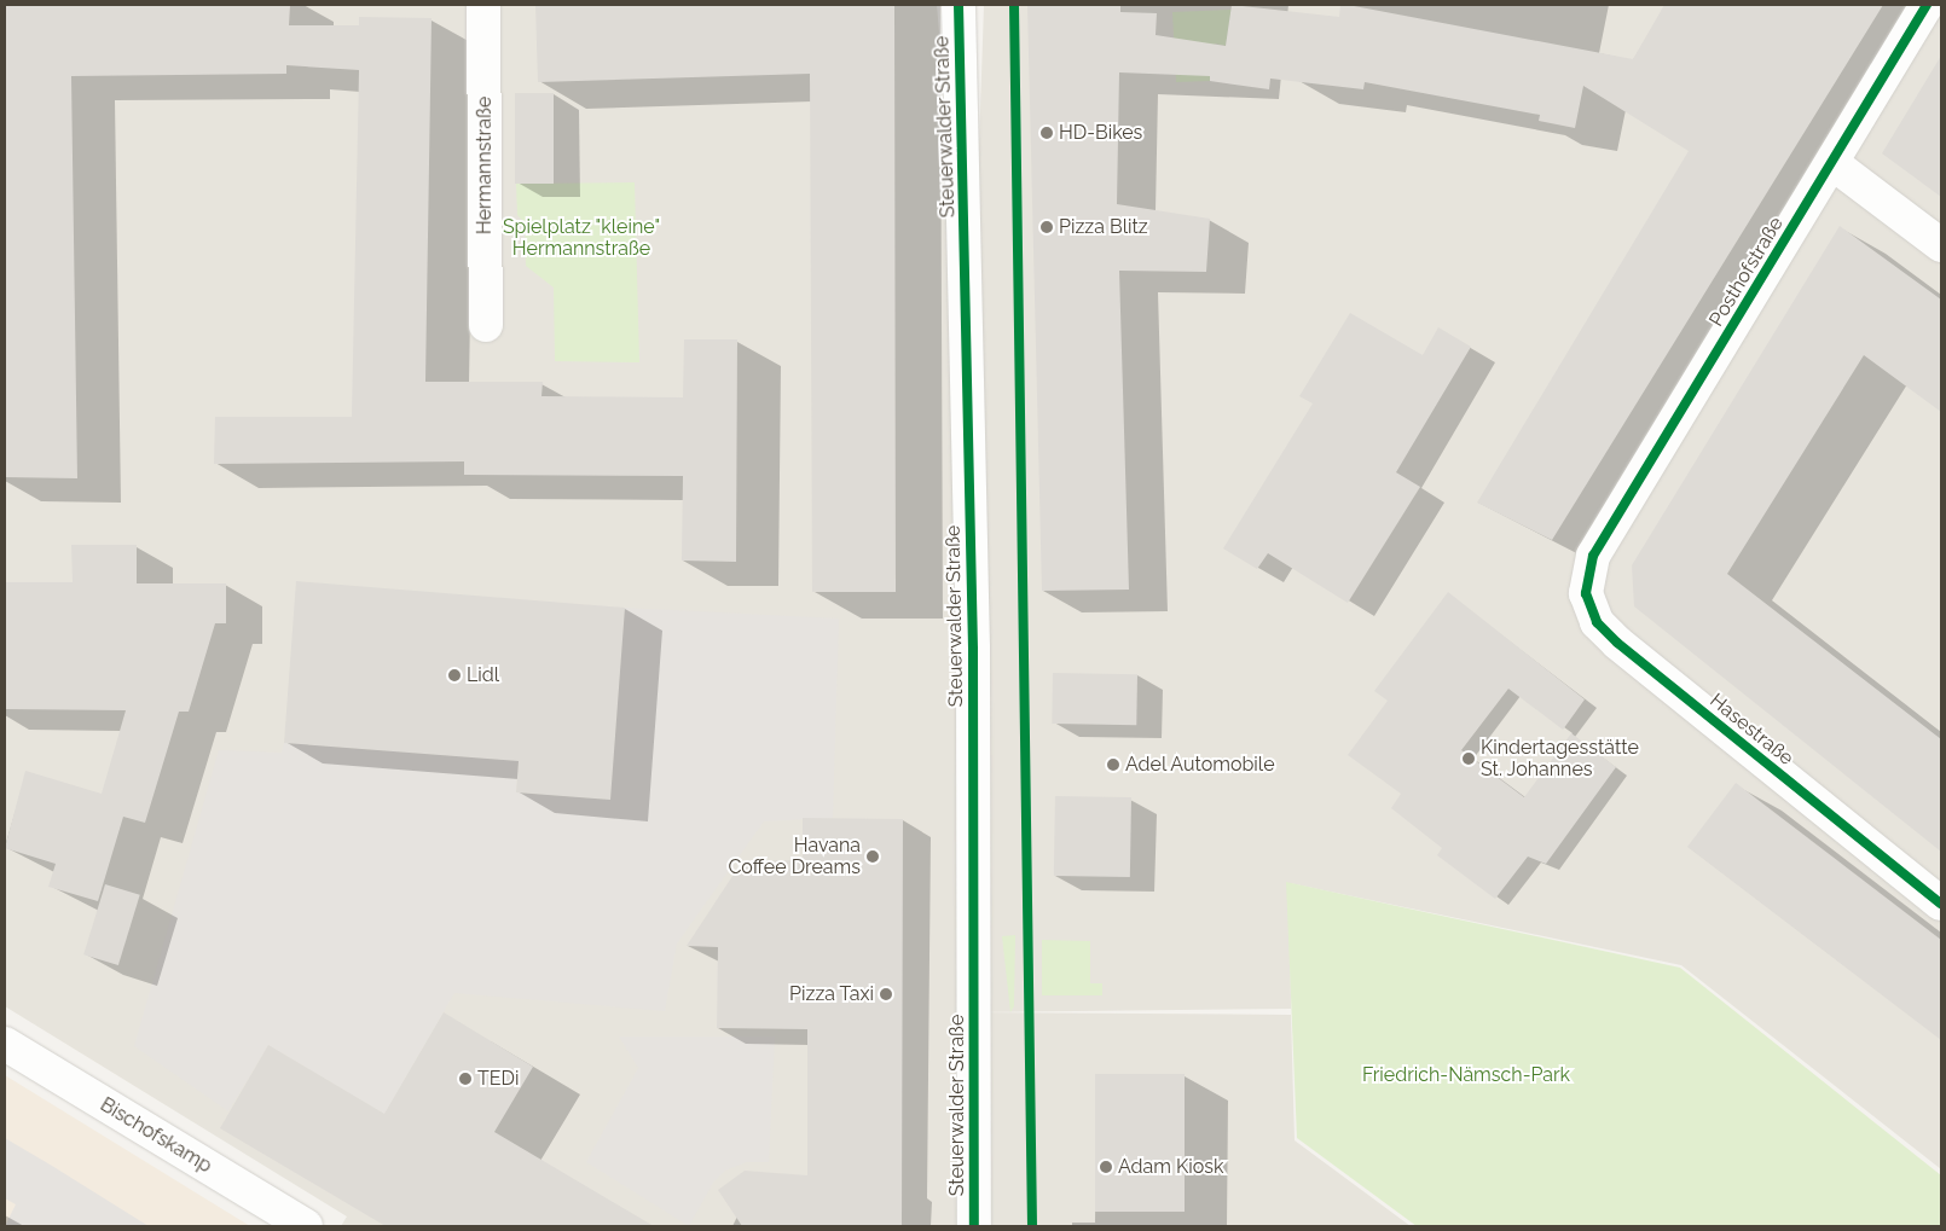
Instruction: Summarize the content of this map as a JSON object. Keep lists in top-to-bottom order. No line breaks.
{"streets":{"street":["Steuerwalder Straße","Hermannstraße","Posthofstraße","Hasestraße","Bischofskamp"]},"crossings":[["Posthofstraße","Hasestraße"]],"parks":["Spielplatz \"kleine\" Hermannstraße","Friedrich-Nämsch-Park"],"places":["HD-Bikes","Pizza Blitz","Lidl","Kindertagesstätte St. Johannes","Adel Automobile","Havana Coffee Dreams","Pizza Taxi","TEDi","Adam Kiosk"]}
